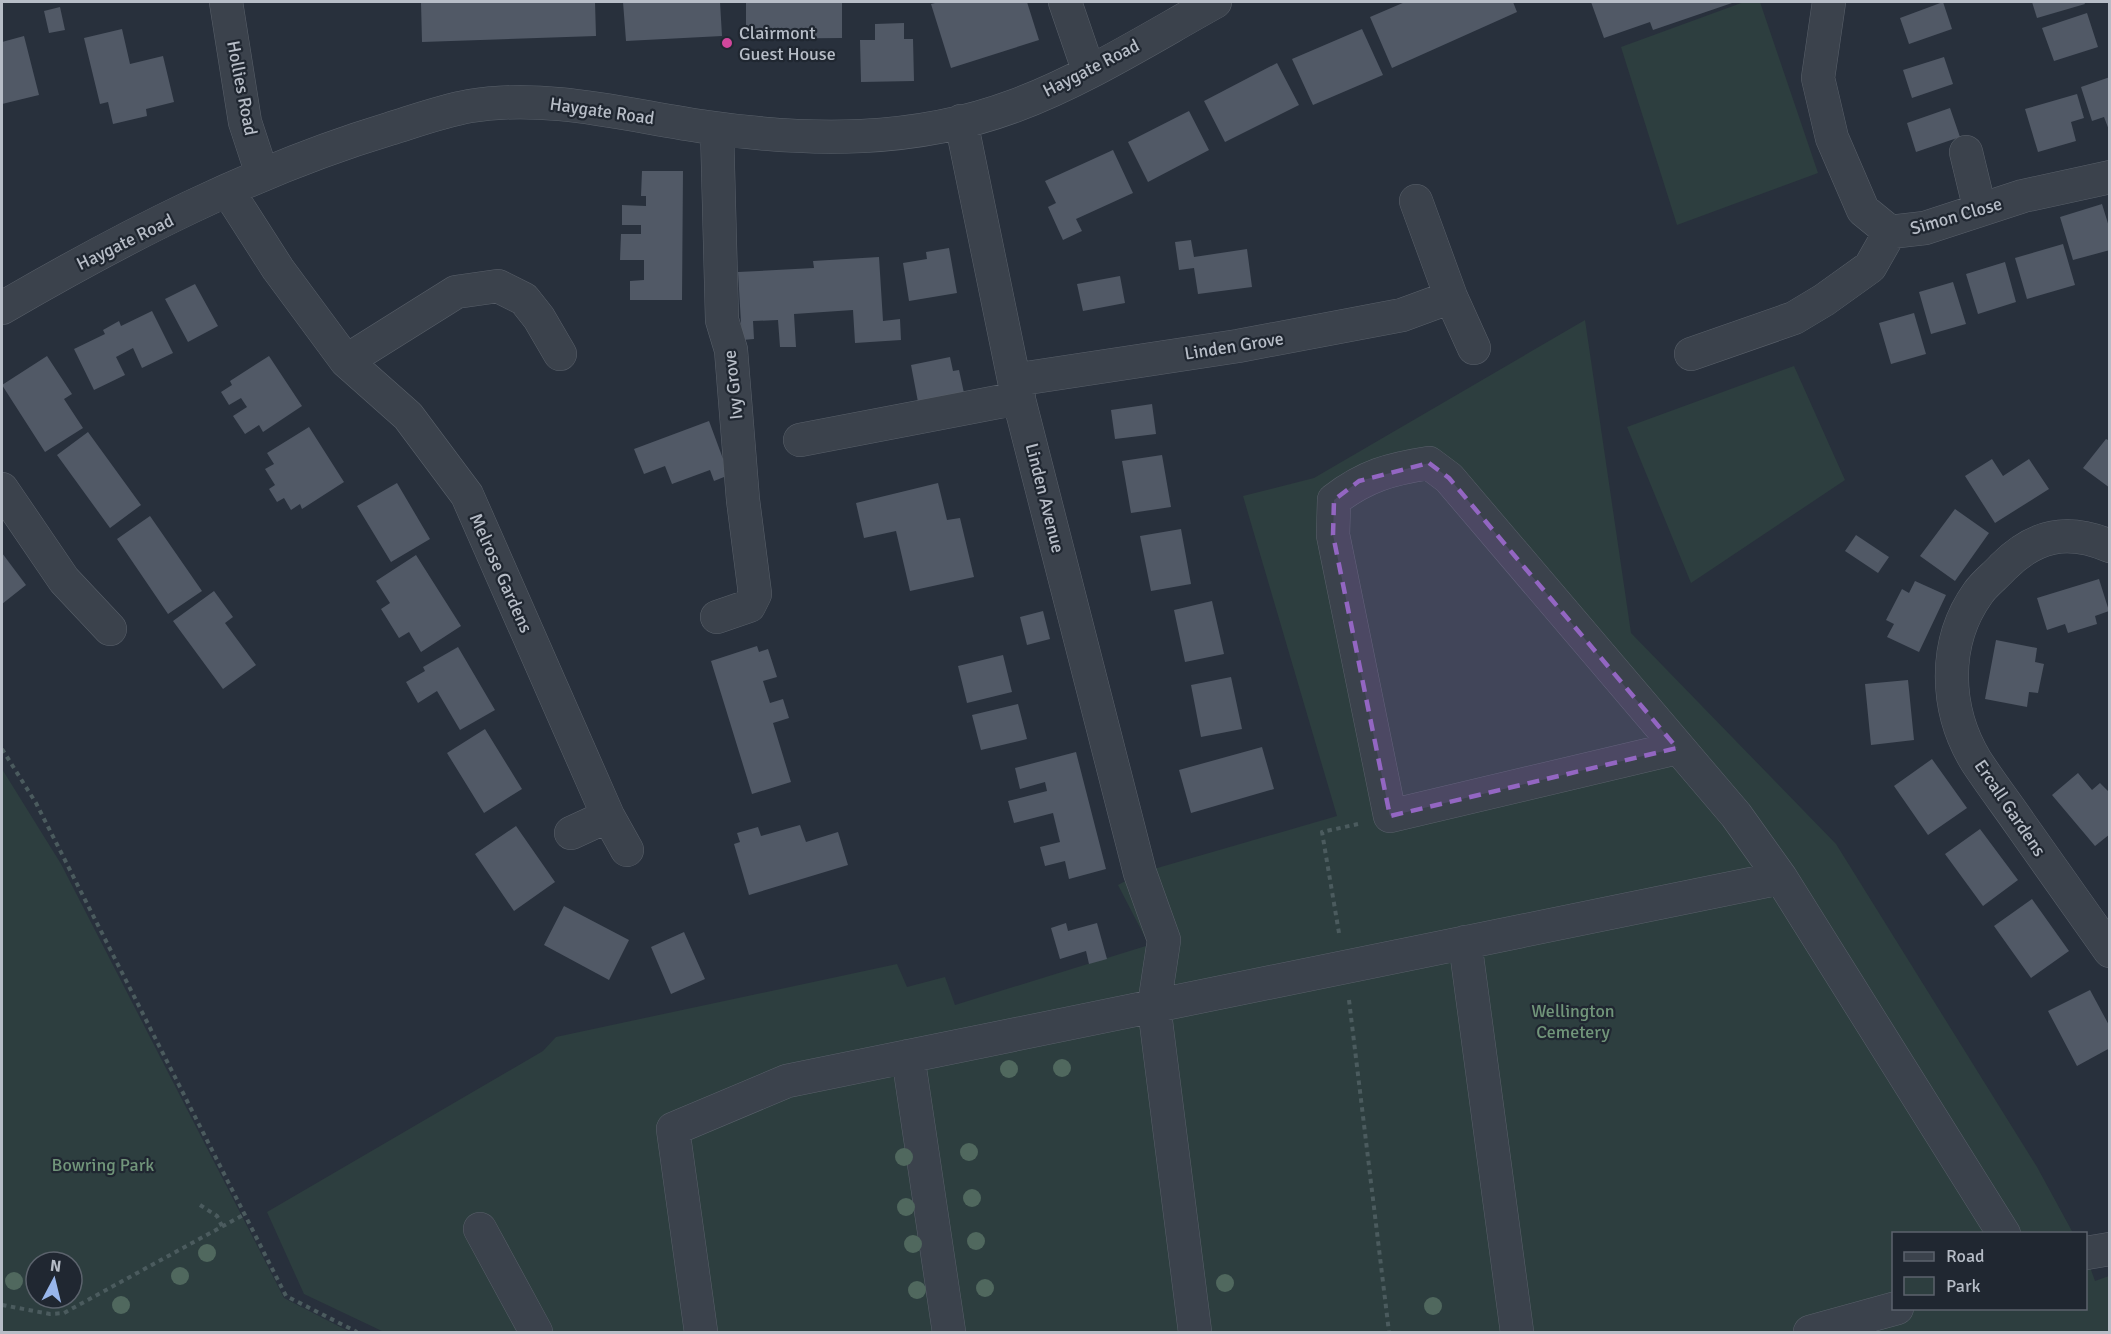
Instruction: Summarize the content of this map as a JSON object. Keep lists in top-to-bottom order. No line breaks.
{"streets":{"street":["Haygate Road","Hollies Road","Simon Close","Linden Grove","Ivy Grove","Linden Avenue","Melrose Gardens","Ercall Gardens"]},"crossings":[["Haygate Road","Hollies Road"],["Haygate Road","Ivy Grove"],["Haygate Road","Linden Avenue"],["Haygate Road","Melrose Gardens"],["Linden Grove","Linden Avenue"]],"parks":["Wellington Cemetery","Bowring Park"],"places":["Clairmont Guest House"],"legend":["Road","Park"],"north":"top"}
